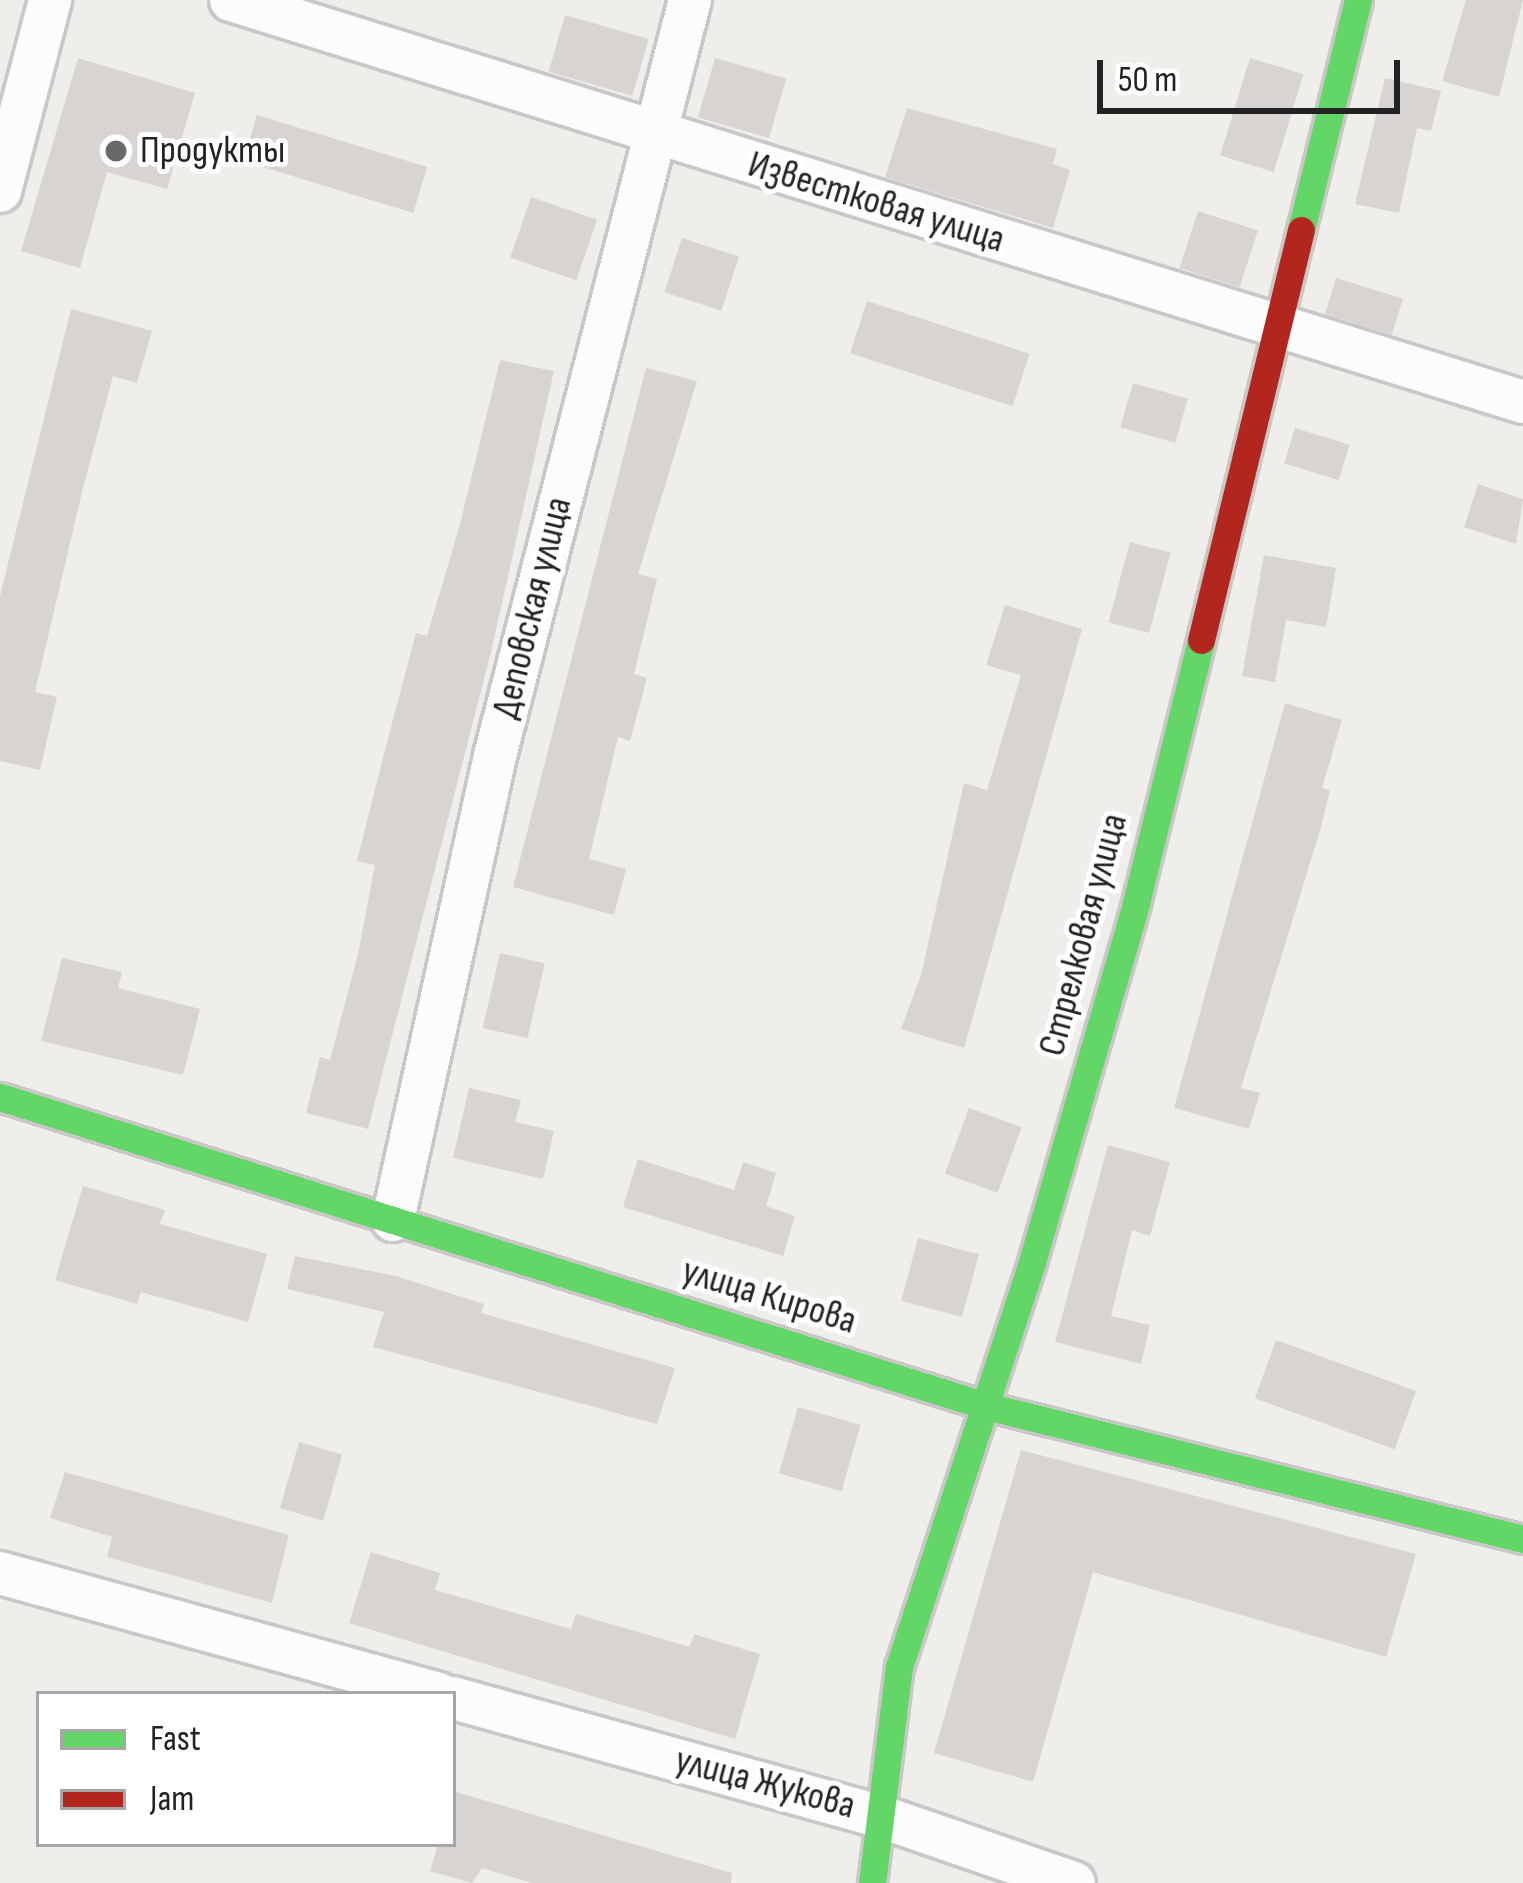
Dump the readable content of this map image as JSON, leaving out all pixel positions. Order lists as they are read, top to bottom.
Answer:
{
  "streets": {
    "street": [
      "Известковая улица",
      "Деповская улица",
      "Стрелковая улица",
      "улица Кирова",
      "улица Жукова"
    ]
  },
  "crossings": [
    ["Известковая улица", "Деповская улица"],
    ["Известковая улица", "Стрелковая улица"],
    ["Деповская улица", "улица Кирова"],
    ["Стрелковая улица", "улица Кирова"],
    ["Стрелковая улица", "улица Жукова"]
  ],
  "places": ["Продукты"],
  "legend": ["Fast", "Jam"],
  "scale_bar": "50 m"
}
